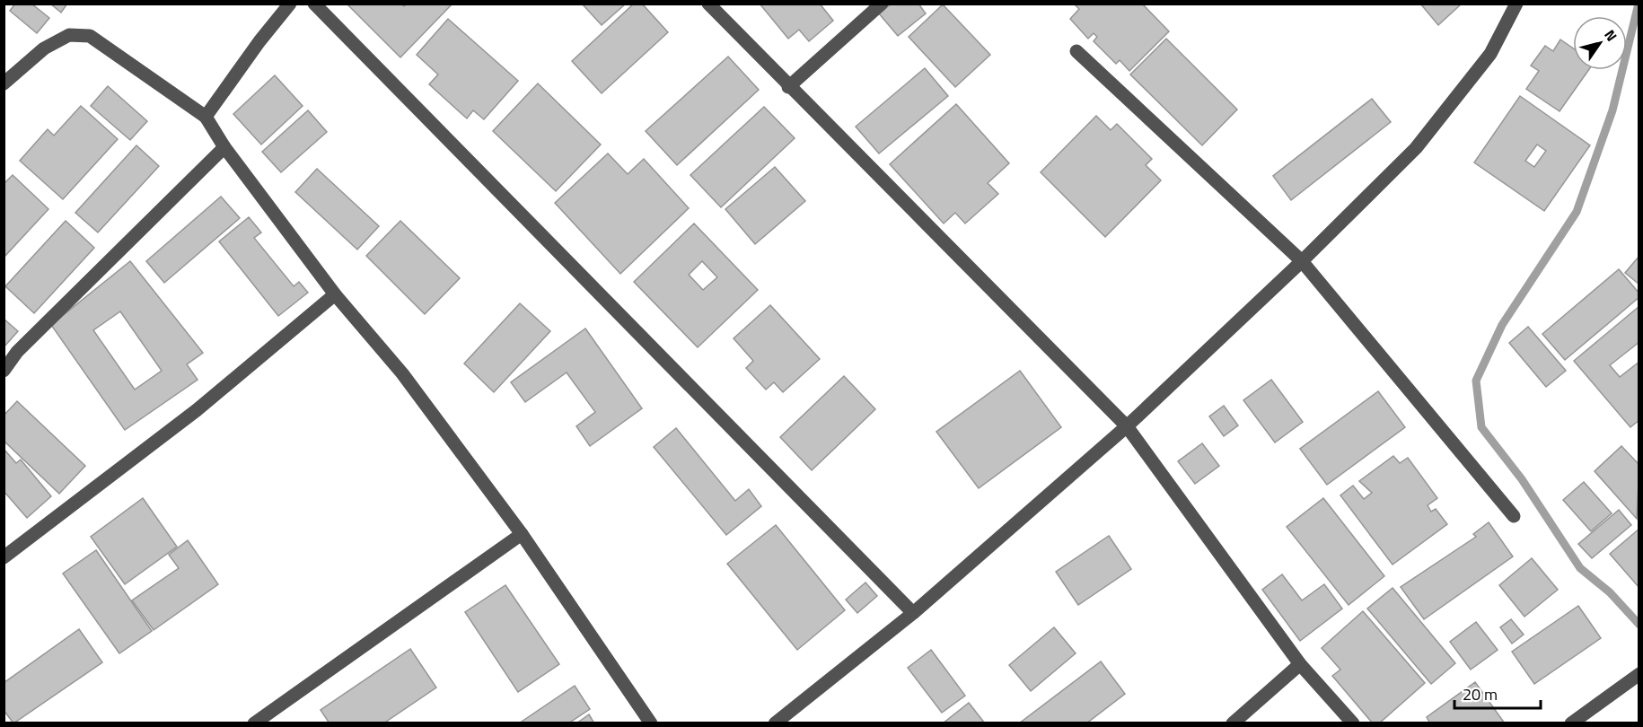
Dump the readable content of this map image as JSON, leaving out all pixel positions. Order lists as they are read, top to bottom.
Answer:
{
  "scale_bar": "20 m",
  "north": "top right"
}
